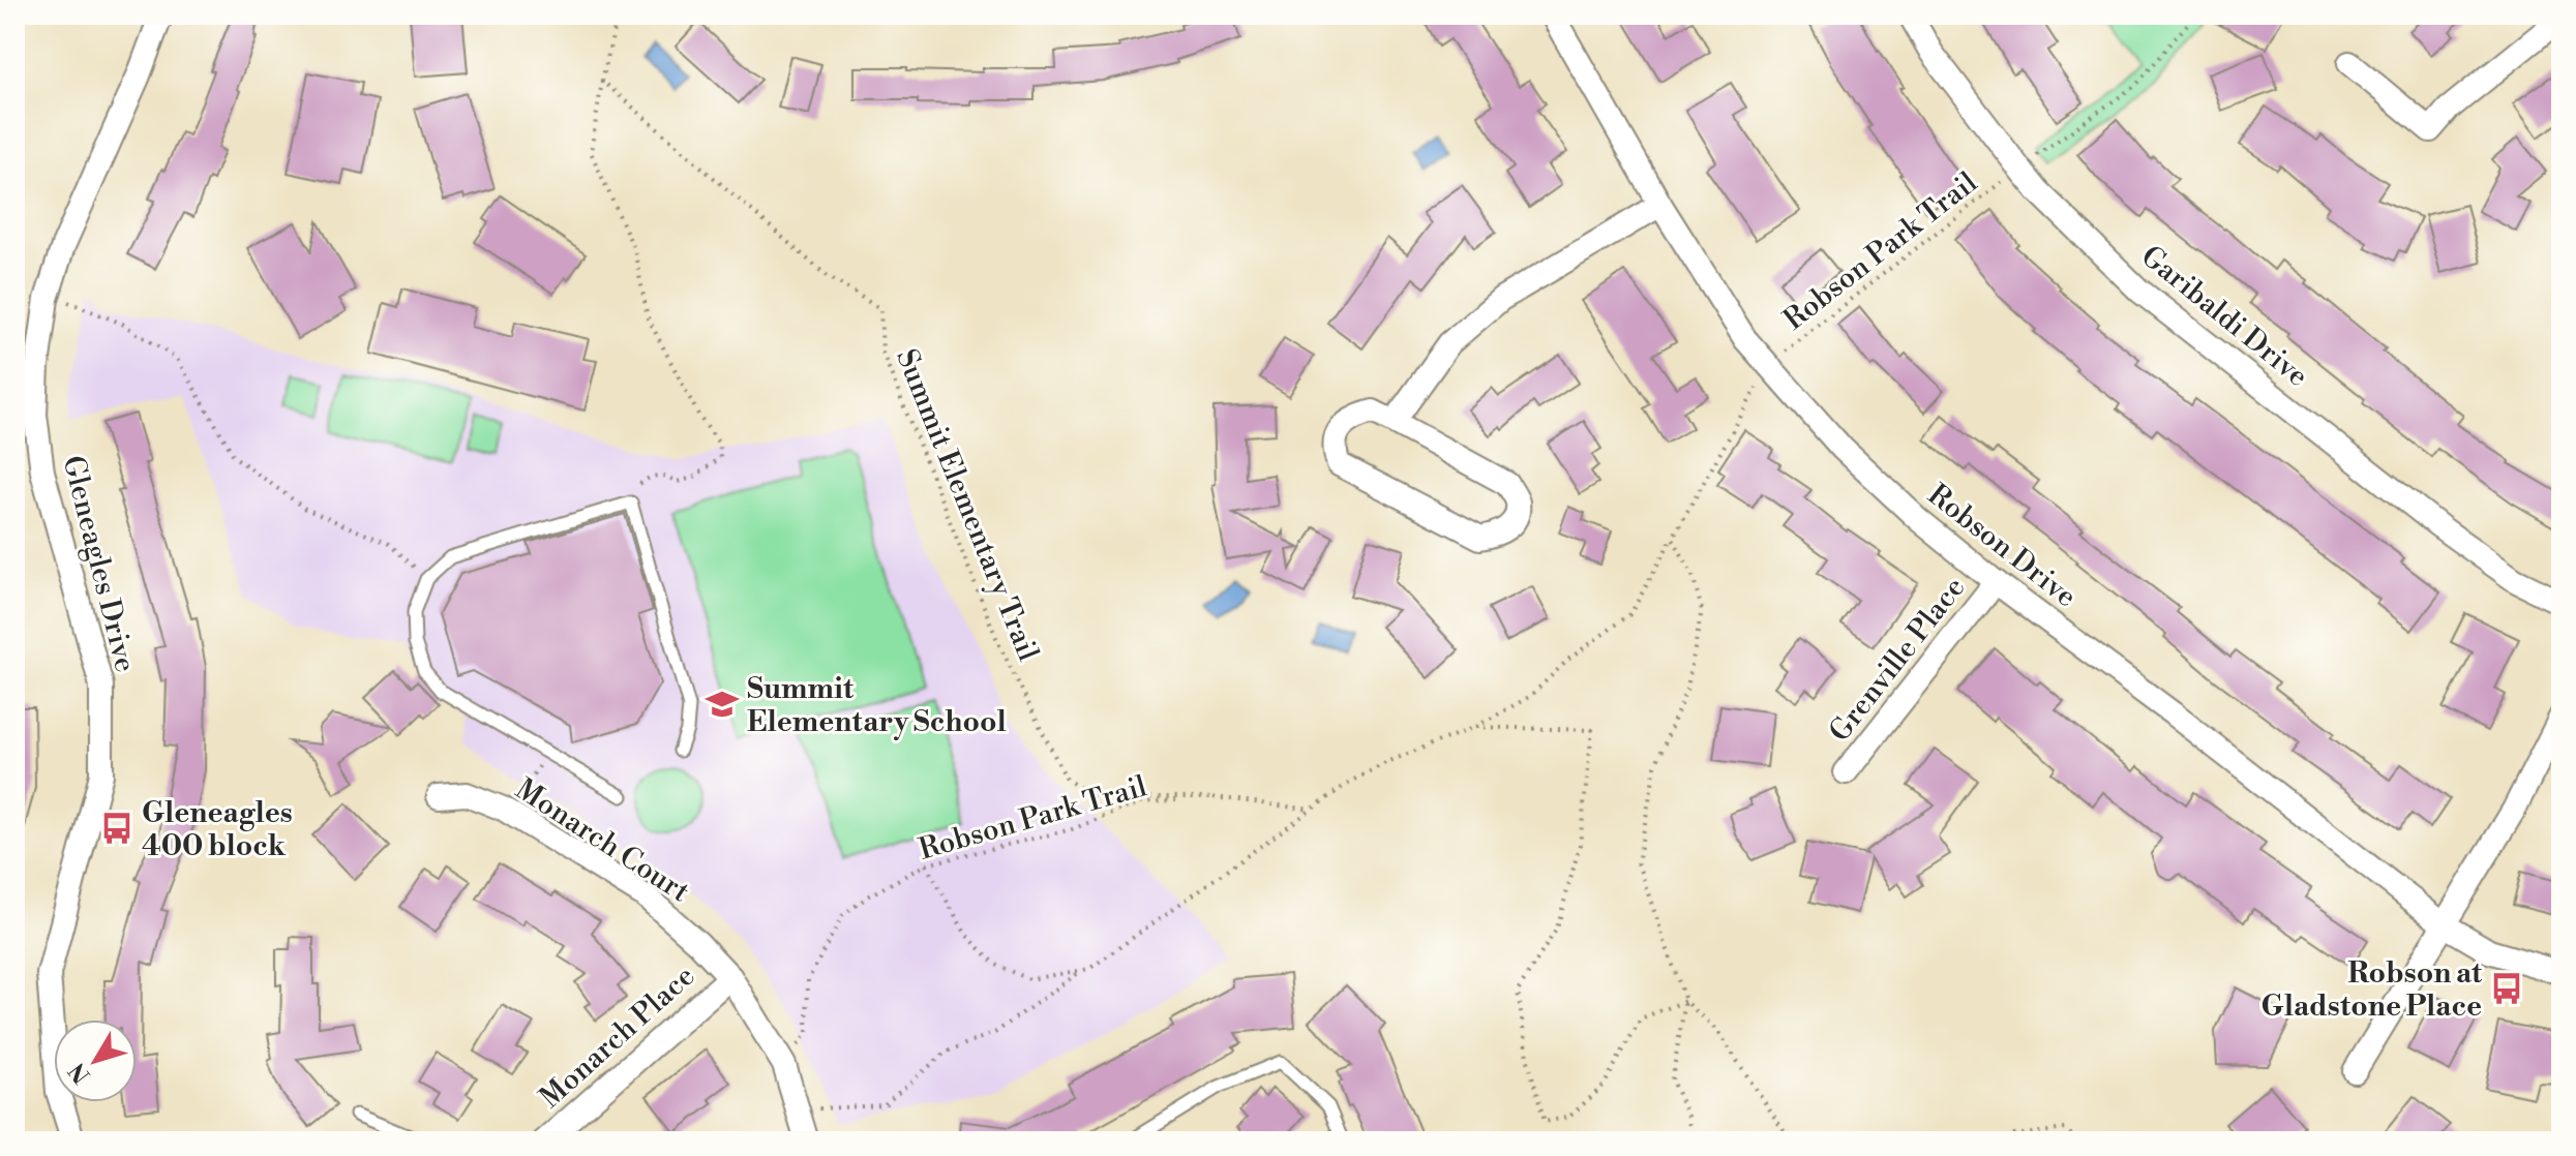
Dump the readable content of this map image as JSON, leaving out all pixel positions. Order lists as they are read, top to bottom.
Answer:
{
  "streets": {
    "street": [
      "Garibaldi Drive",
      "Robson Drive",
      "Gleneagles Drive",
      "Grenville Place",
      "Monarch Court",
      "Monarch Place"
    ],
    "path": ["Robson Park Trail", "Summit Elementary Trail"]
  },
  "crossings": [
    ["Robson Park Trail", "Summit Elementary Trail"],
    ["Robson Park Trail", "Monarch Court"],
    ["Robson Drive", "Grenville Place"],
    ["Monarch Court", "Monarch Place"]
  ],
  "places": {
    "school or university": ["Summit Elementary School"],
    "bus stop": ["Gleneagles 400 block", "Robson at Gladstone Place"]
  },
  "north": "bottom left"
}
